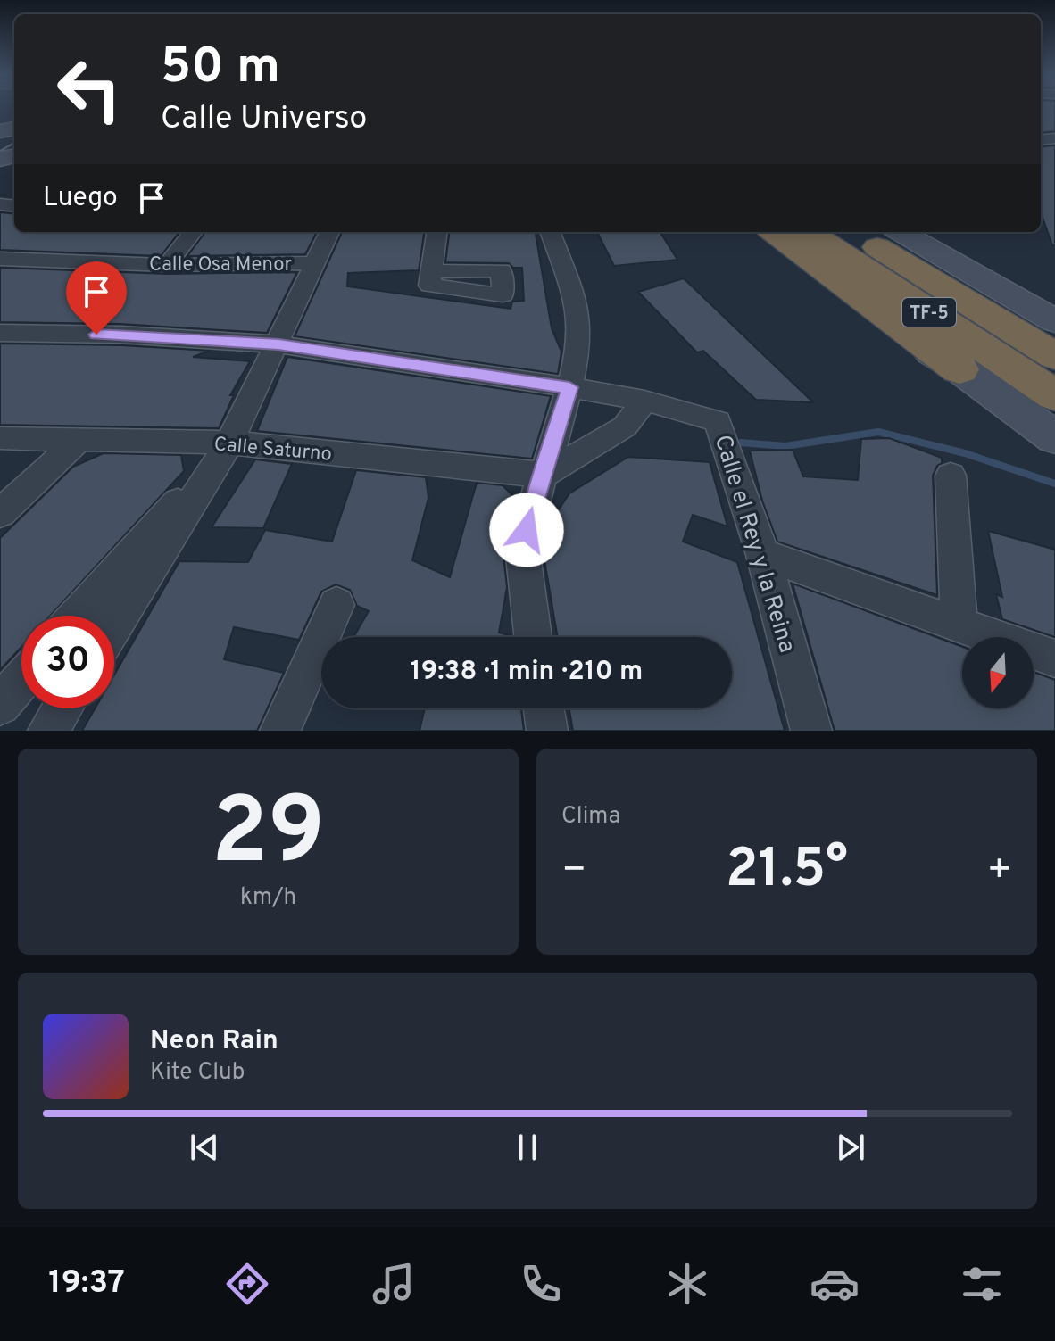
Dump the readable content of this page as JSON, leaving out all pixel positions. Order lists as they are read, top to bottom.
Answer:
{
  "streets": {
    "highway": ["TF-5"],
    "street": ["Calle Osa Menor", "Calle Saturno", "Calle el Rey y la Reina"]
  },
  "north": "bottom",
  "page": {
    "turn": ["50 m", "Calle Universo"],
    "then": "Luego",
    "limit": "30",
    "trip": "19:38 · 1 min · 210 m",
    "tile": [
      ["29", "km/h"],
      "Clima"
    ],
    "heat": ["−", "21.5°", "+"],
    "song": ["Neon Rain", "Kite Club"],
    "tabs": "19:37"
  }
}
